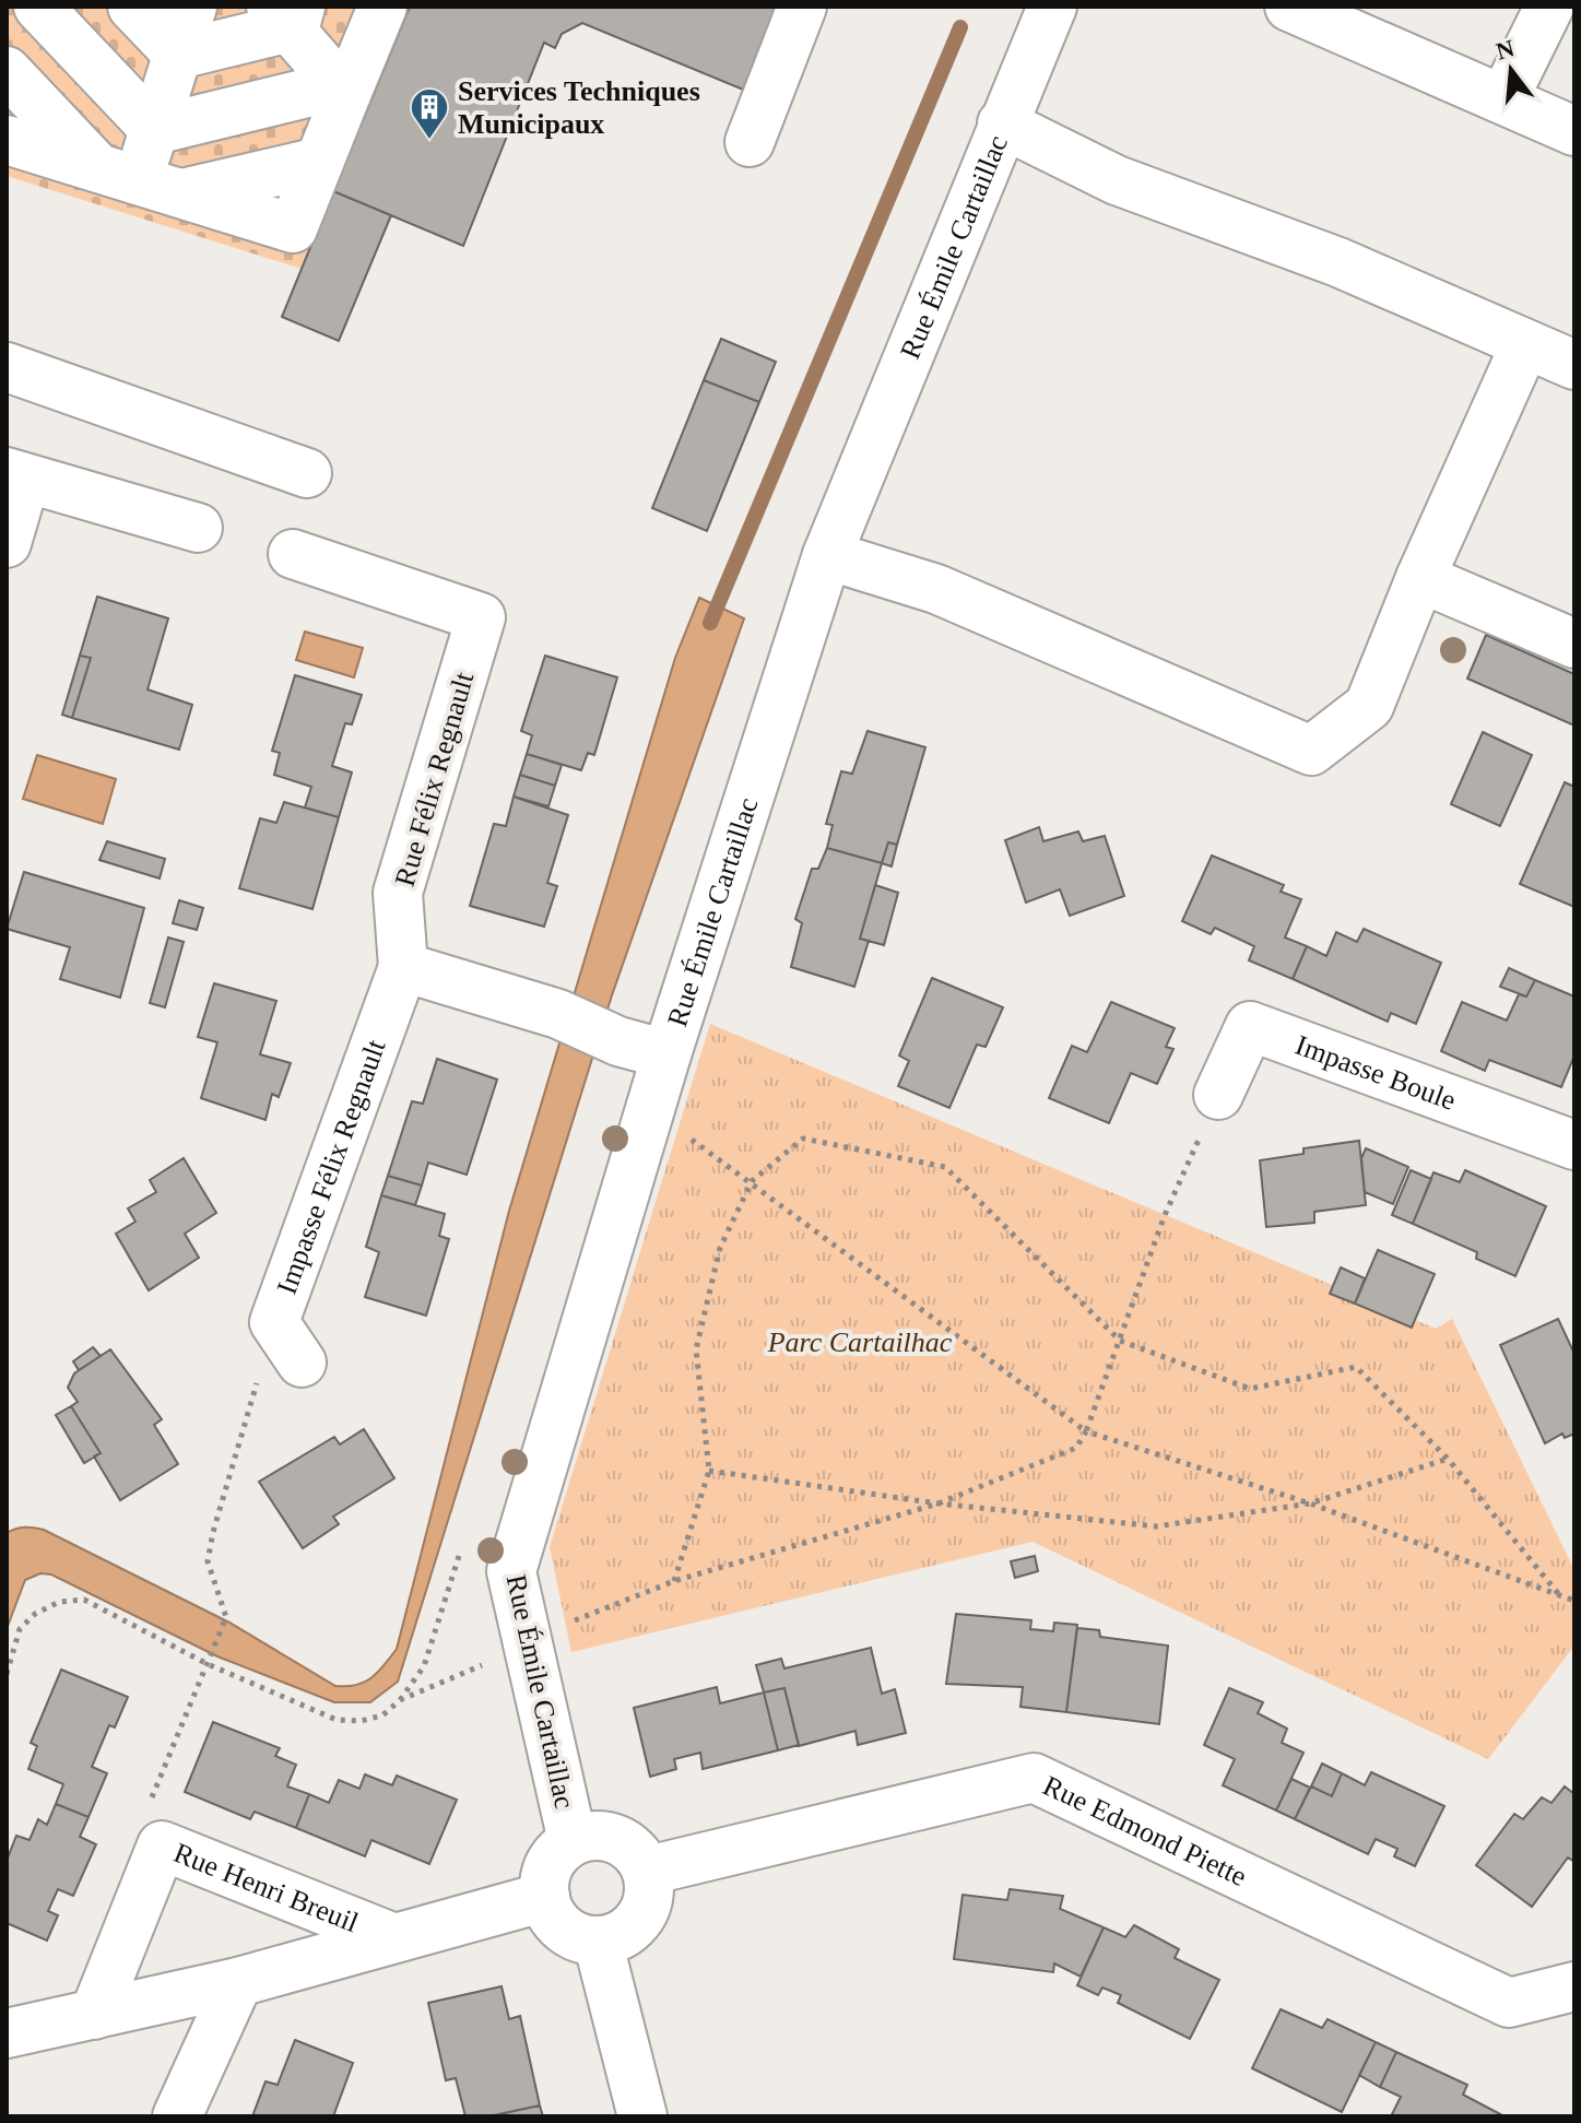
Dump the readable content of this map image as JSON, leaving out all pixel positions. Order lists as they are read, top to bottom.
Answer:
{
  "streets": {
    "street": [
      "Rue Émile Cartaillac",
      "Rue Félix Regnault",
      "Impasse Boule",
      "Impasse Félix Regnault",
      "Rue Edmond Piette",
      "Rue Henri Breuil"
    ]
  },
  "crossings": [
    ["Rue Émile Cartaillac", "Rue Edmond Piette"],
    ["Rue Émile Cartaillac", "Rue Henri Breuil"],
    ["Rue Félix Regnault", "Impasse Félix Regnault"],
    ["Rue Edmond Piette", "Rue Henri Breuil"]
  ],
  "parks": ["Parc Cartailhac"],
  "places": {
    "building": ["Services Techniques Municipaux"]
  },
  "north": "top"
}
